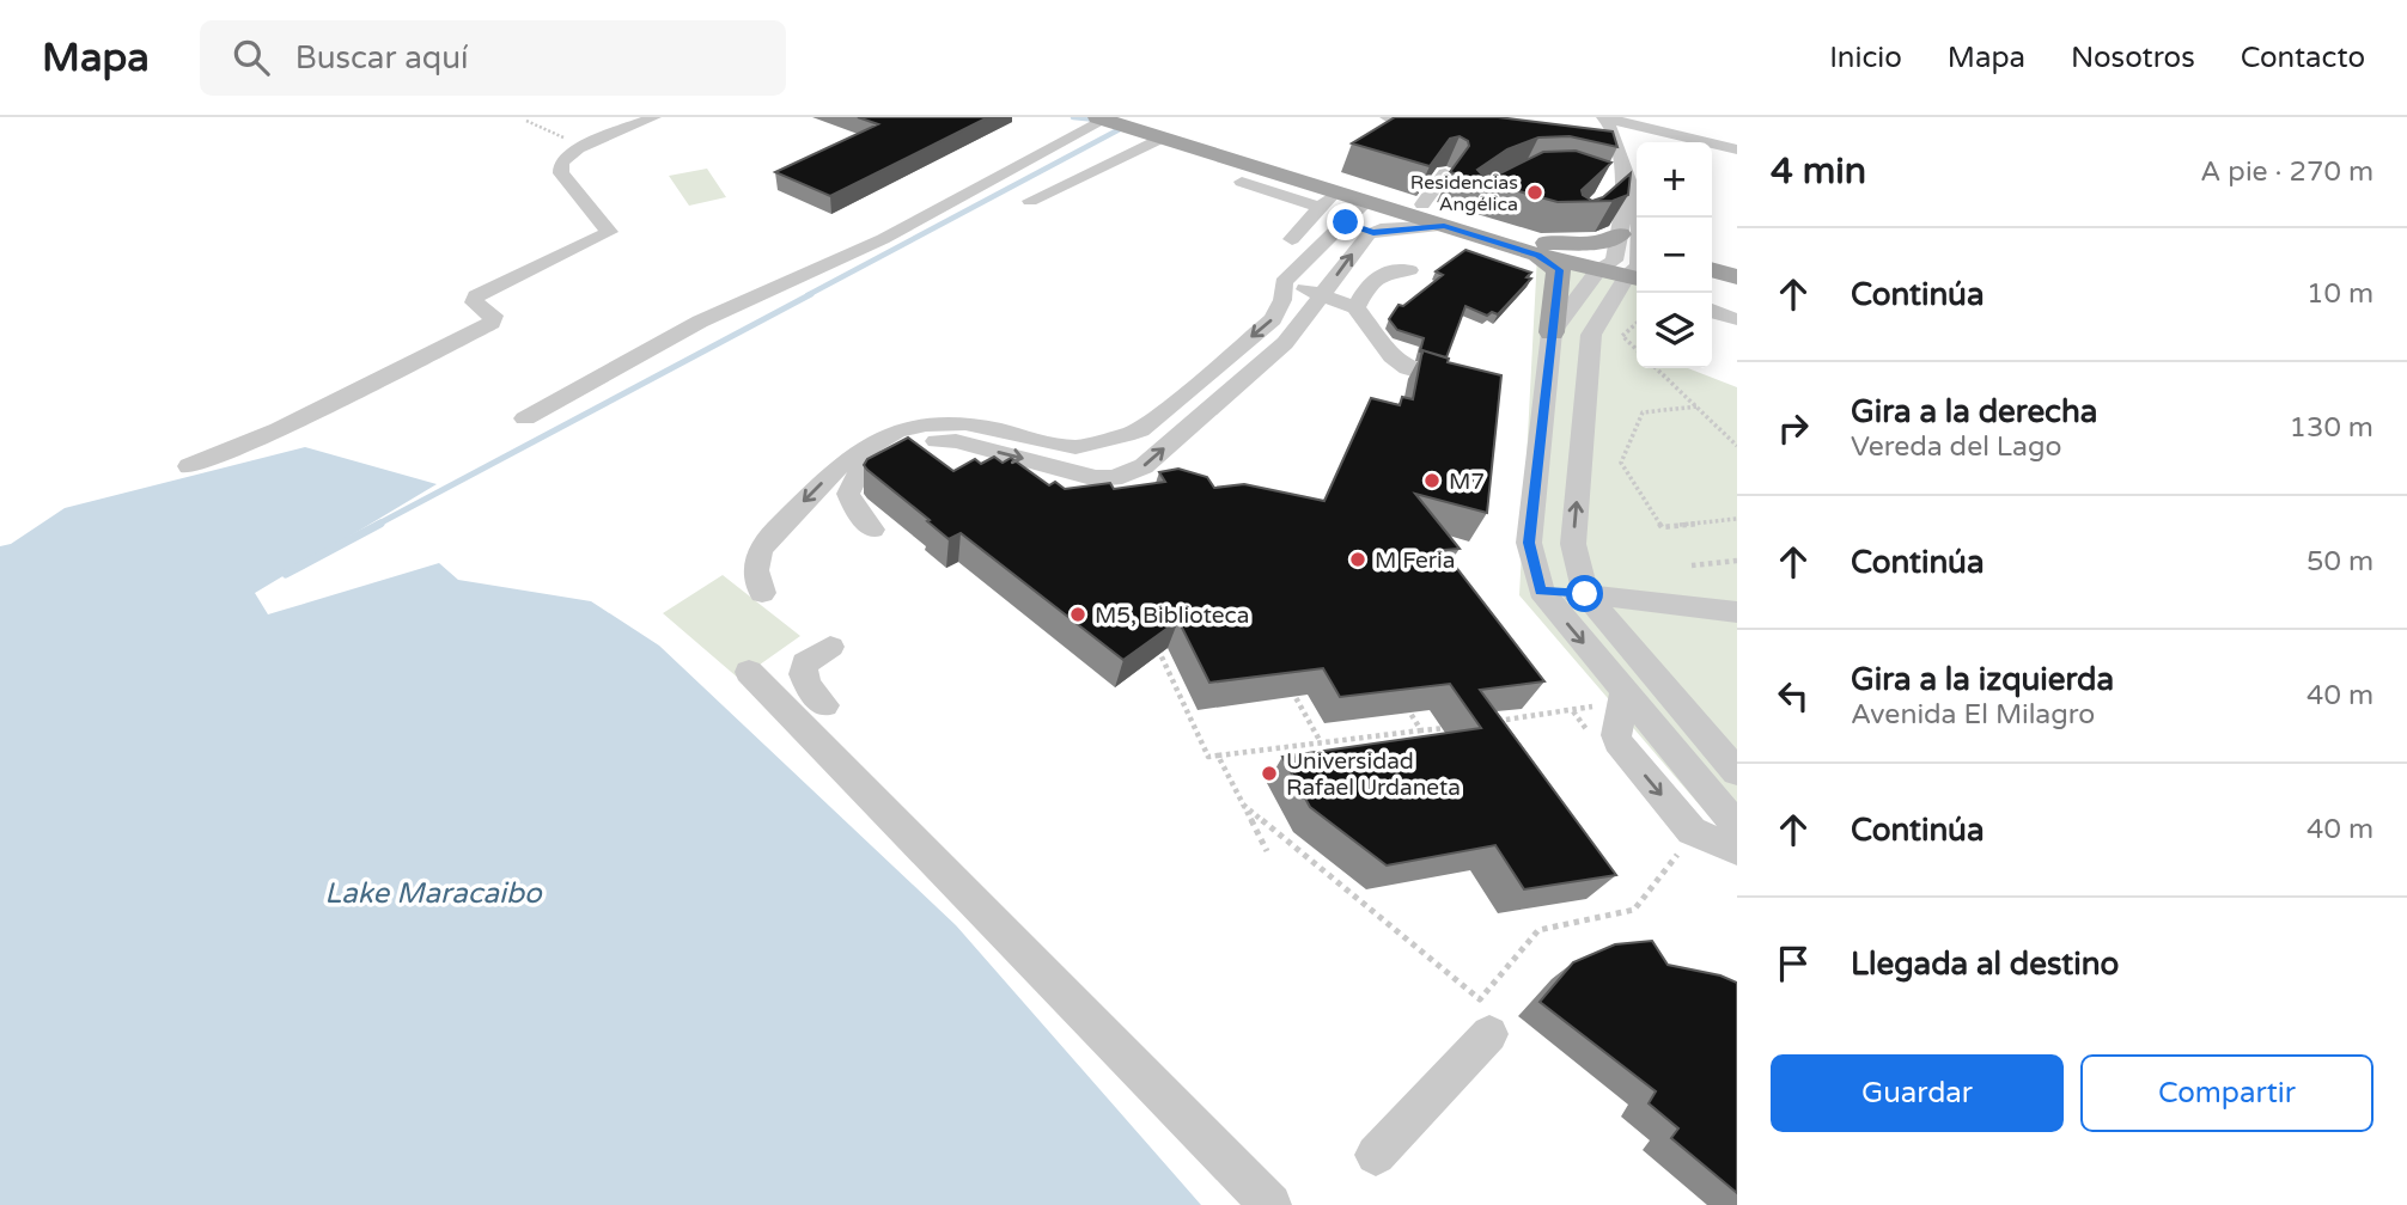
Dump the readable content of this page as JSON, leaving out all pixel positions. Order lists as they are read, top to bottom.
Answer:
{
  "water": ["Lake Maracaibo"],
  "places": [
    "Residencias Angélica",
    "M7",
    "M Feria",
    "M5, Biblioteca",
    "Universidad Rafael Urdaneta"
  ],
  "page": {
    "header": "Mapa",
    "search": "Buscar aquí",
    "nav": [
      "Inicio",
      "Mapa",
      "Nosotros",
      "Contacto"
    ],
    "heading": ["4 min", "A pie · 270 m"],
    "map_buttons": ["+", "−"],
    "list": [
      ["Continúa", "10 m"],
      ["Gira a la derecha", "Vereda del Lago", "130 m"],
      ["Continúa", "50 m"],
      ["Gira a la izquierda", "Avenida El Milagro", "40 m"],
      ["Continúa", "40 m"],
      "Llegada al destino"
    ],
    "buttons": ["Guardar", "Compartir"]
  }
}
